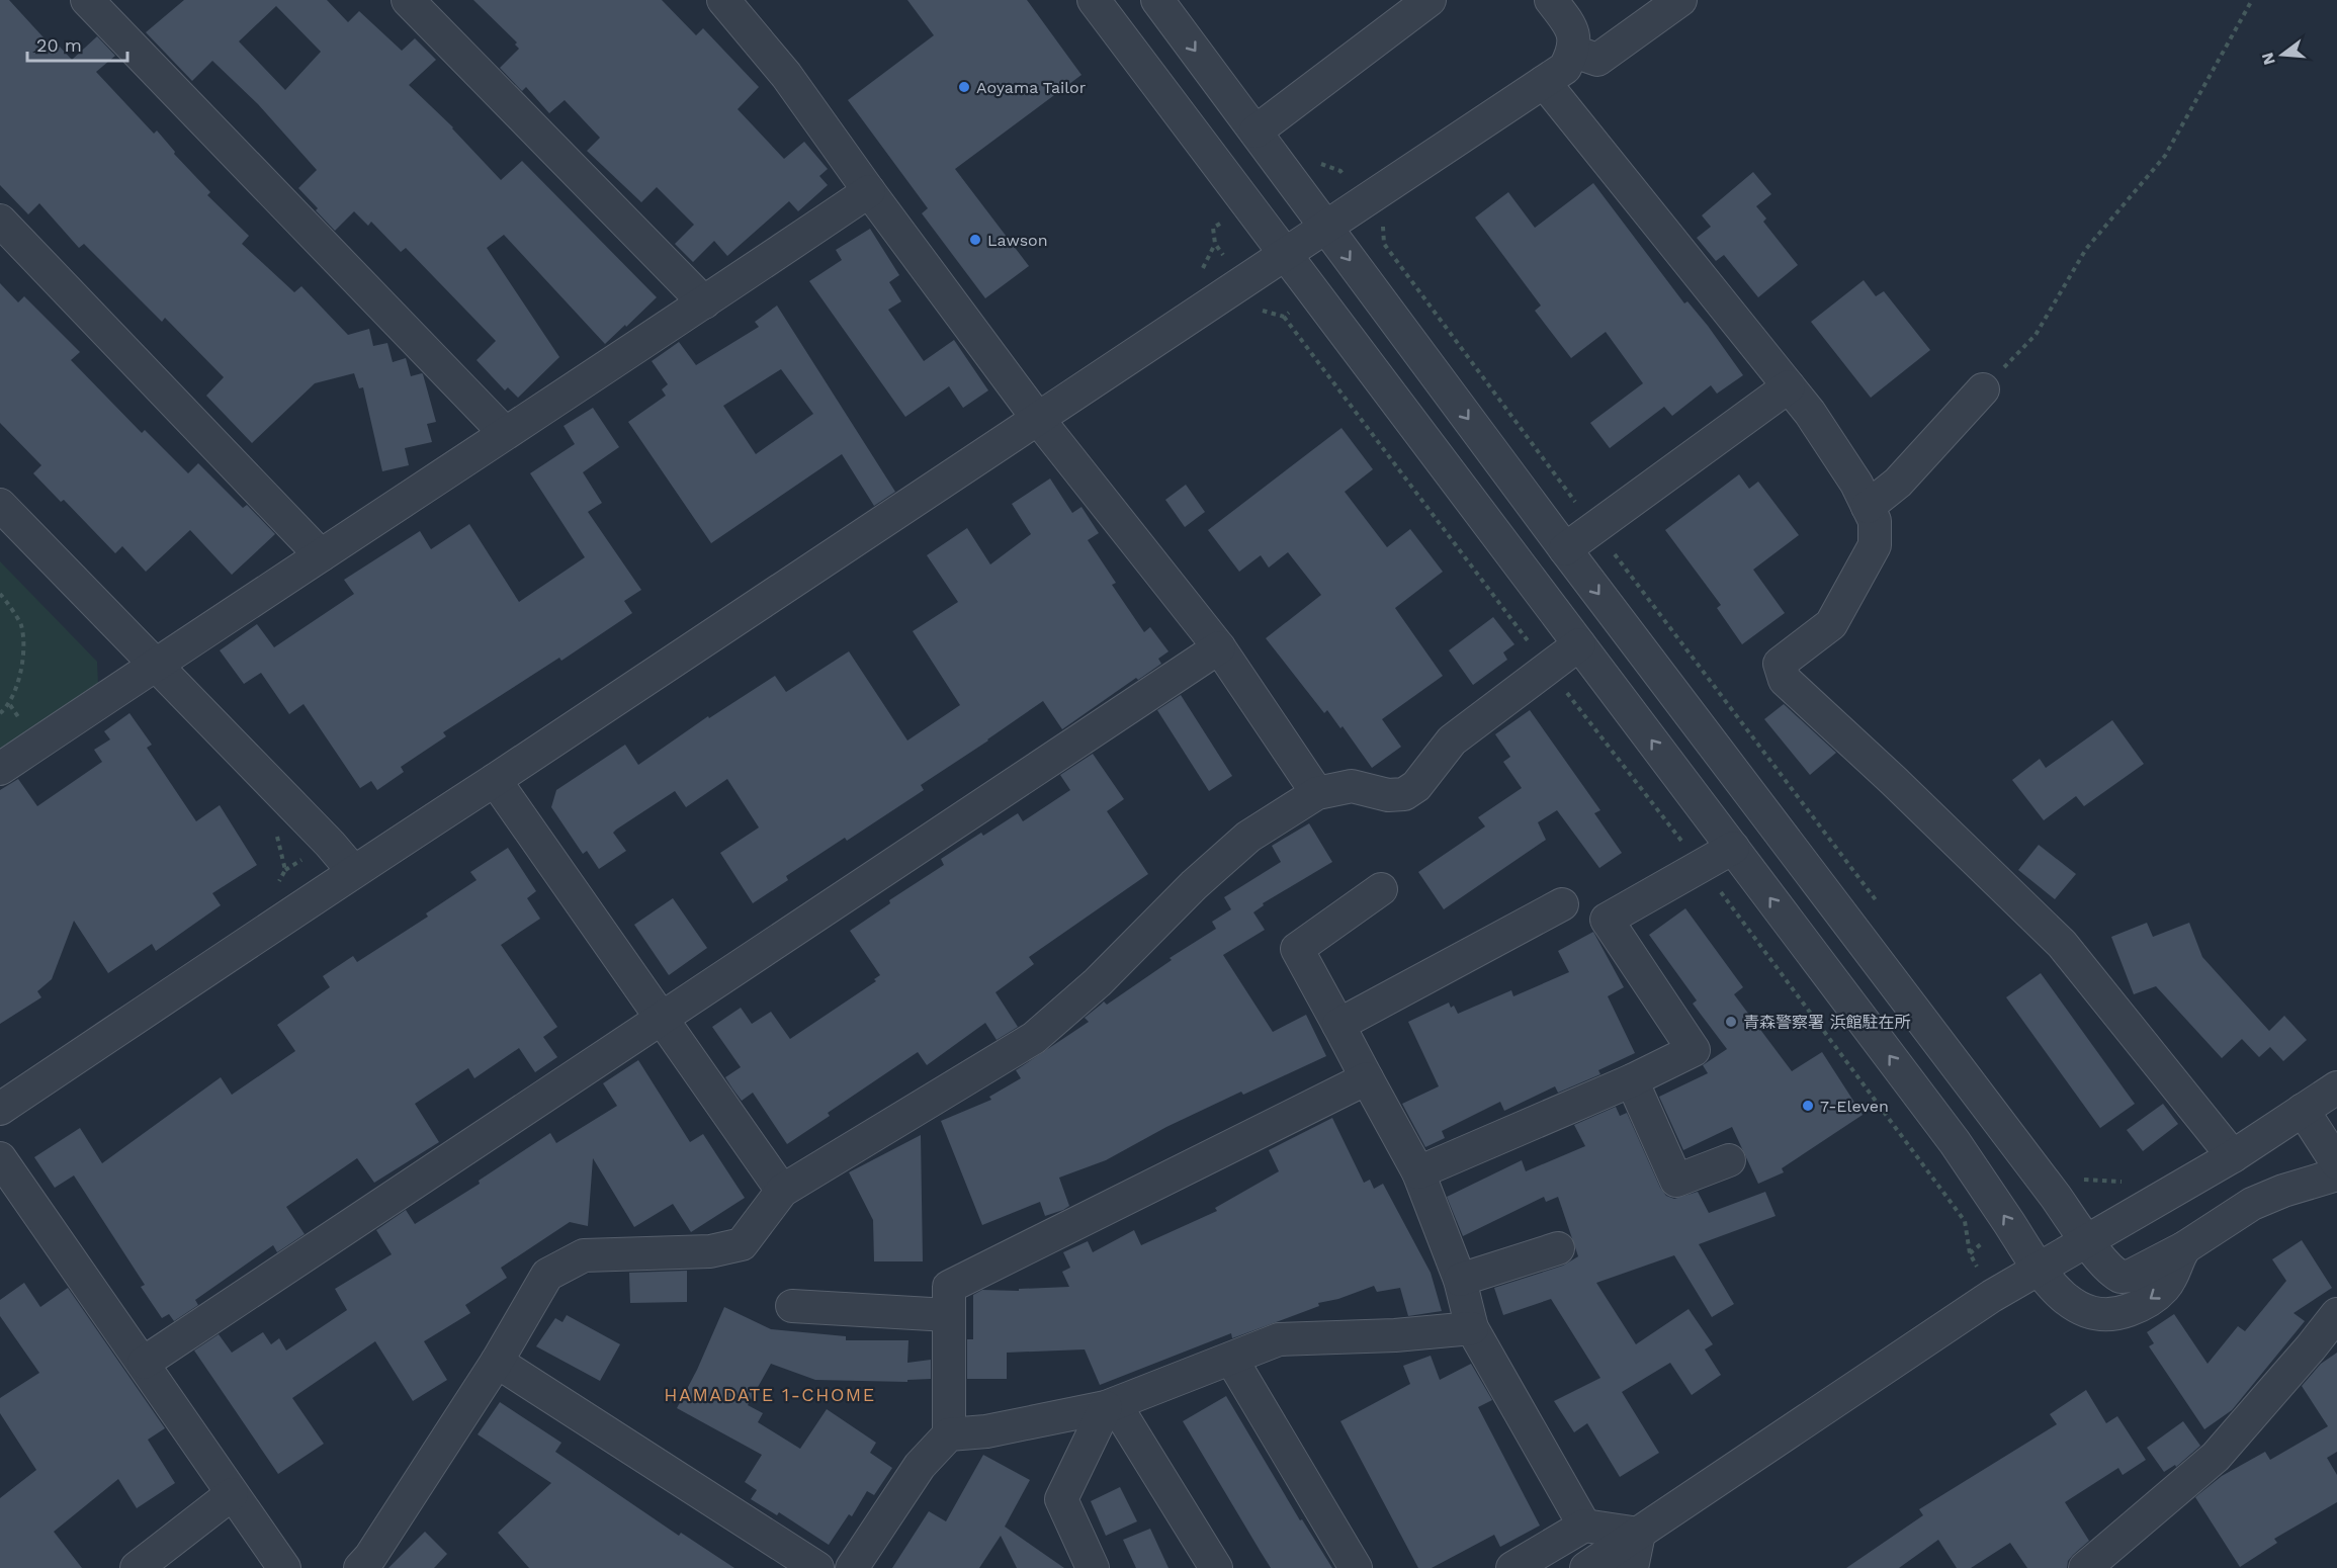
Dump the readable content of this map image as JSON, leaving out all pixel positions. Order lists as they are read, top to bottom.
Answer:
{
  "districts": ["HAMADATE 1-CHOME"],
  "places": [
    "Aoyama Tailor",
    "Lawson",
    "青森警察署 浜館駐在所",
    "7-Eleven"
  ],
  "scale_bar": "20 m",
  "north": "left"
}
